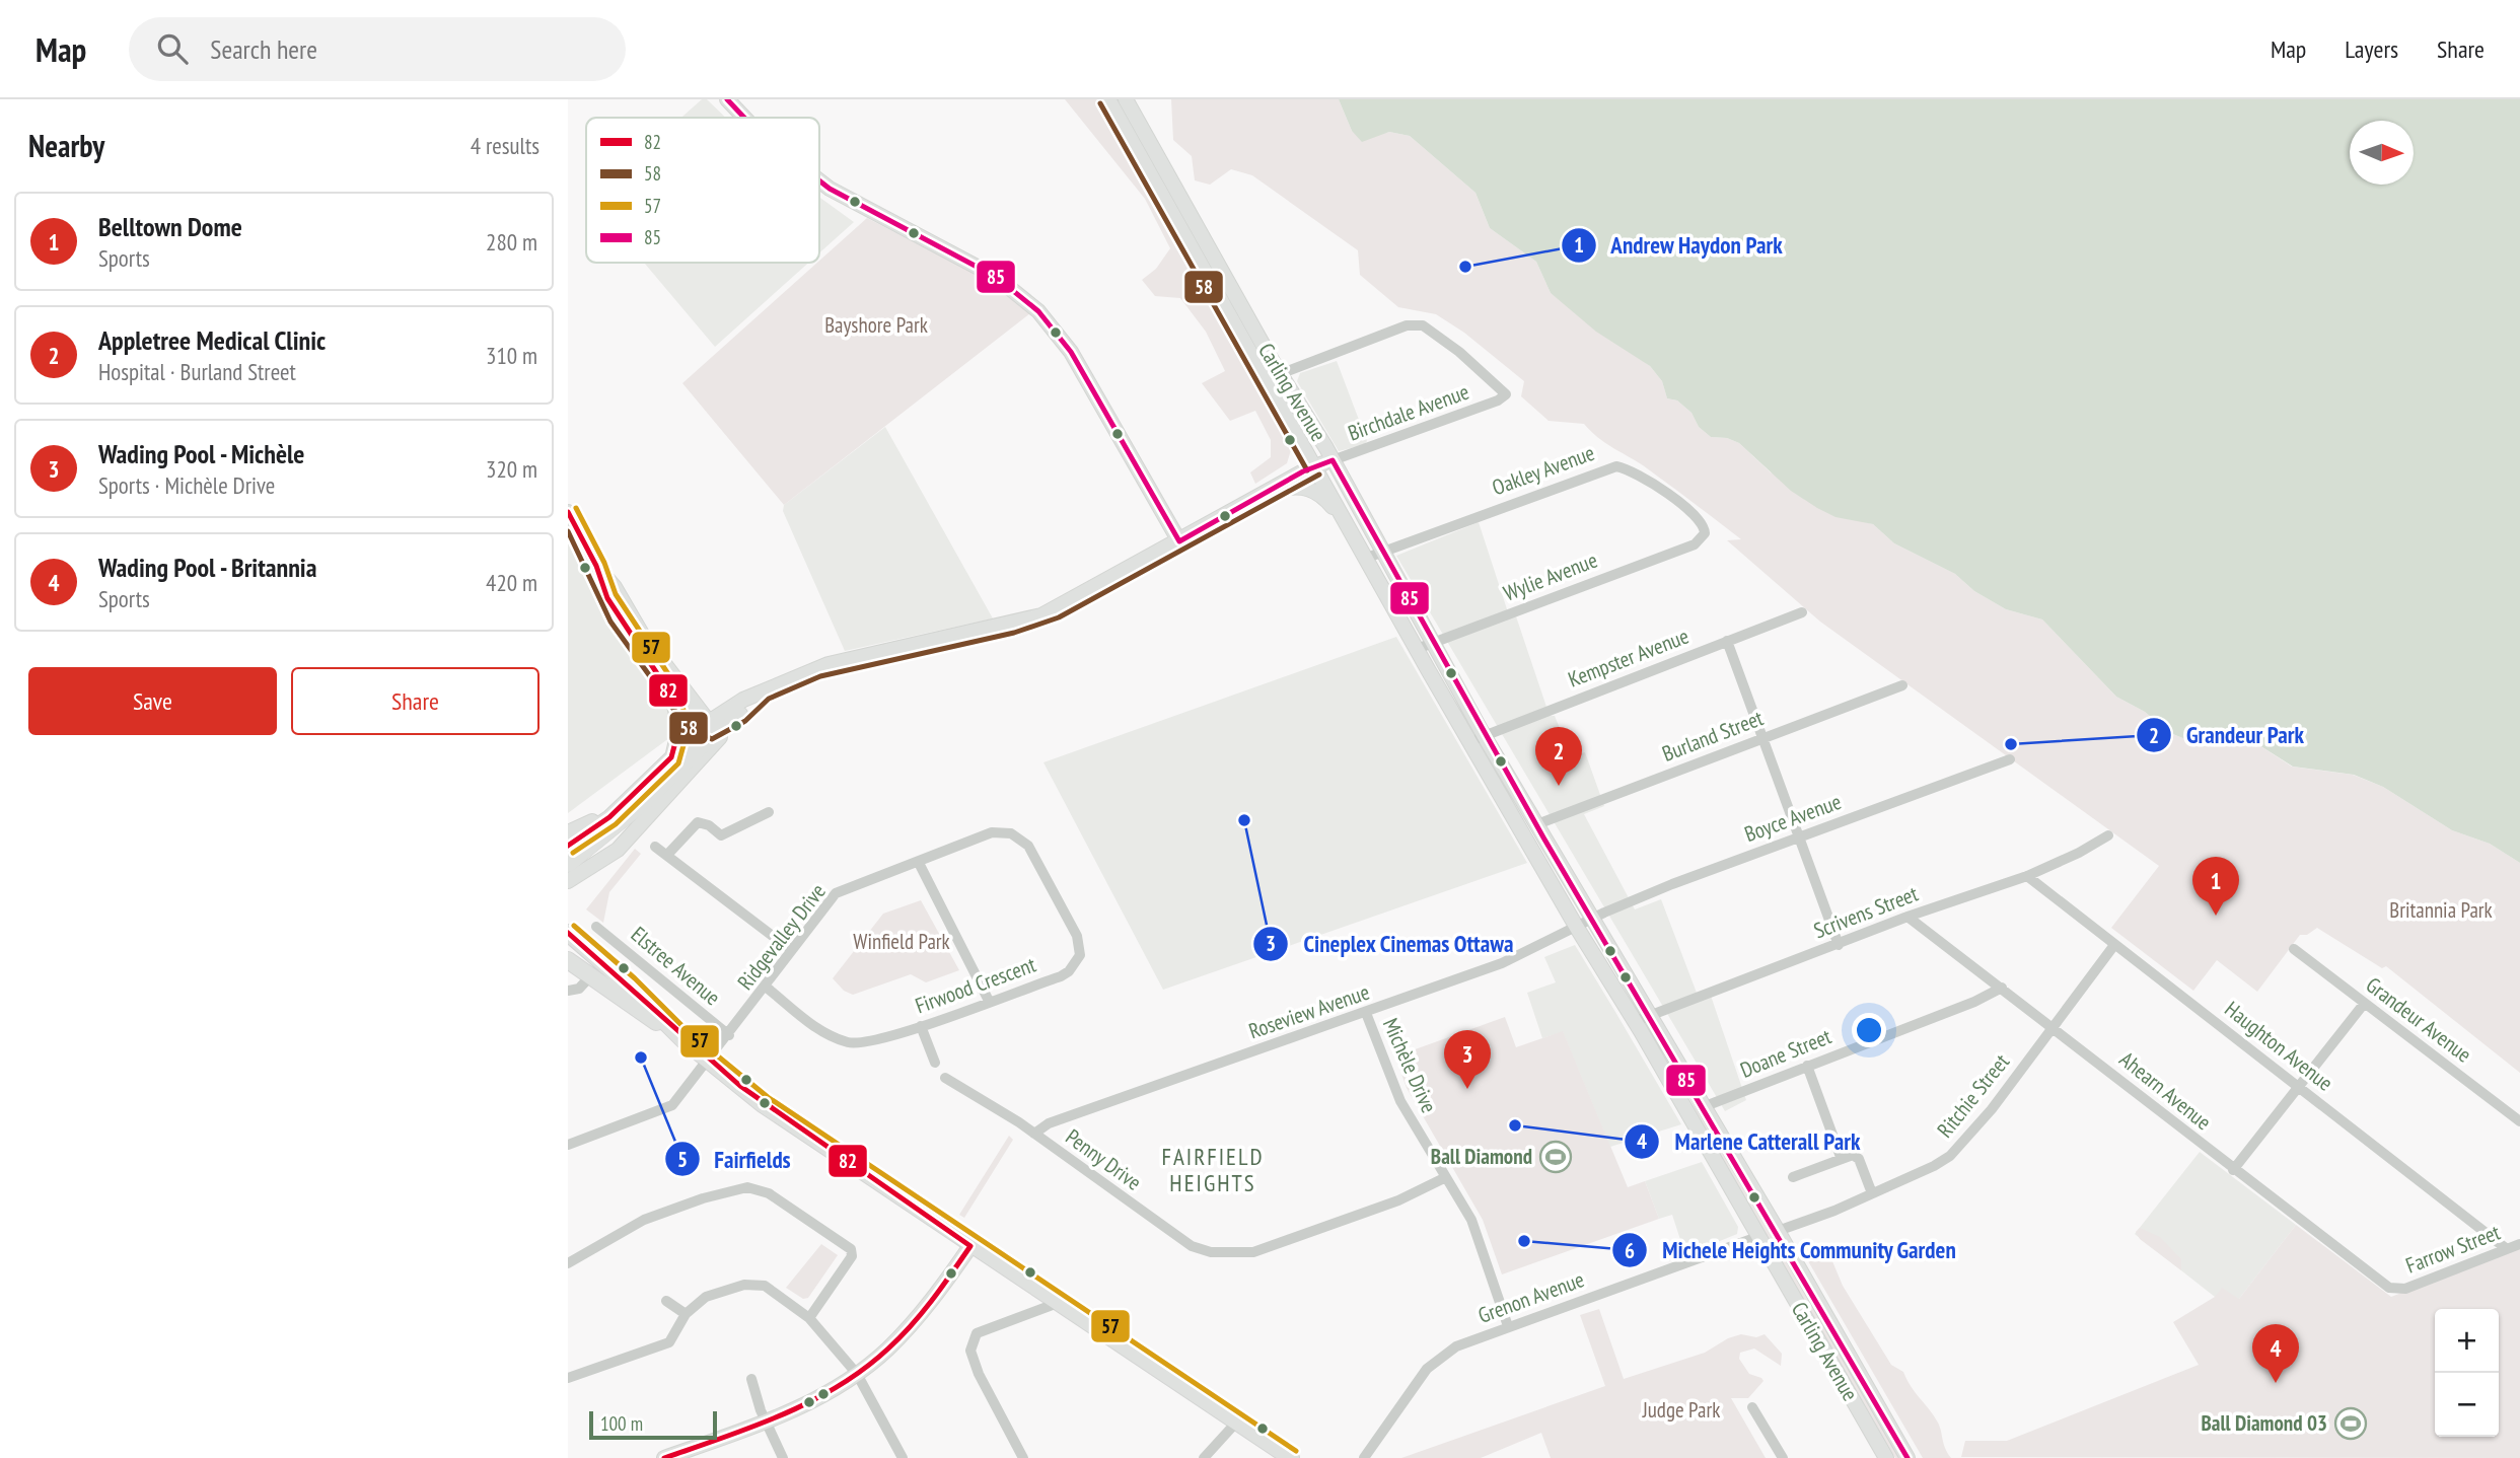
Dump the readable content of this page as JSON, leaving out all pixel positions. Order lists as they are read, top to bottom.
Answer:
{
  "streets": {
    "main road": ["Carling Avenue"],
    "street": [
      "Birchdale Avenue",
      "Oakley Avenue",
      "Wylie Avenue",
      "Kempster Avenue",
      "Burland Street",
      "Boyce Avenue",
      "Scrivens Street",
      "Ridgevalley Drive",
      "Elstree Avenue",
      "Firwood Crescent",
      "Roseview Avenue",
      "Grandeur Avenue",
      "Haughton Avenue",
      "Doane Street",
      "Michèle Drive",
      "Ahearn Avenue",
      "Ritchie Street",
      "Penny Drive",
      "Farrow Street",
      "Grenon Avenue"
    ]
  },
  "crossings": [
    ["Carling Avenue", "Birchdale Avenue"],
    ["Carling Avenue", "Oakley Avenue"],
    ["Carling Avenue", "Wylie Avenue"],
    ["Carling Avenue", "Kempster Avenue"],
    ["Carling Avenue", "Burland Street"],
    ["Carling Avenue", "Boyce Avenue"],
    ["Carling Avenue", "Scrivens Street"],
    ["Carling Avenue", "Roseview Avenue"],
    ["Carling Avenue", "Doane Street"],
    ["Carling Avenue", "Ritchie Street"],
    ["Carling Avenue", "Grenon Avenue"],
    ["Oakley Avenue", "Wylie Avenue"],
    ["Boyce Avenue", "Roseview Avenue"],
    ["Scrivens Street", "Haughton Avenue"],
    ["Scrivens Street", "Ahearn Avenue"],
    ["Ridgevalley Drive", "Elstree Avenue"],
    ["Ridgevalley Drive", "Firwood Crescent"],
    ["Roseview Avenue", "Michèle Drive"],
    ["Roseview Avenue", "Penny Drive"],
    ["Haughton Avenue", "Ritchie Street"],
    ["Haughton Avenue", "Farrow Street"],
    ["Doane Street", "Ahearn Avenue"],
    ["Michèle Drive", "Penny Drive"],
    ["Michèle Drive", "Grenon Avenue"],
    ["Ahearn Avenue", "Ritchie Street"],
    ["Ahearn Avenue", "Farrow Street"]
  ],
  "districts": ["FAIRFIELD HEIGHTS"],
  "parks": [
    "Bayshore Park",
    "Britannia Park",
    "Winfield Park",
    "Judge Park"
  ],
  "places": {
    "other": [
      "Andrew Haydon Park",
      "Grandeur Park",
      "Cineplex Cinemas Ottawa",
      "Fairfields",
      "Marlene Catterall Park",
      "Michele Heights Community Garden"
    ],
    "sports": ["Ball Diamond", "Ball Diamond 03"]
  },
  "lines": [
    "transit line 85",
    "transit line 58",
    "transit line 57",
    "transit line 82"
  ],
  "legend": [
    "82",
    "58",
    "57",
    "85"
  ],
  "scale_bar": "100 m",
  "north": "right",
  "page": {
    "header": "Map",
    "search": "Search here",
    "nav": ["Map", "Layers", "Share"],
    "heading": ["Nearby", "4 results"],
    "list": [
      {
        "mark": "1",
        "name": "Belltown Dome",
        "note": "Sports",
        "value": "280 m"
      },
      {
        "mark": "2",
        "name": "Appletree Medical Clinic",
        "note": "Hospital · Burland Street",
        "value": "310 m"
      },
      {
        "mark": "3",
        "name": "Wading Pool - Michèle",
        "note": "Sports · Michèle Drive",
        "value": "320 m"
      },
      {
        "mark": "4",
        "name": "Wading Pool - Britannia",
        "note": "Sports",
        "value": "420 m"
      }
    ],
    "buttons": ["Save", "Share"],
    "pins": [
      "2",
      "1",
      "3",
      "4"
    ],
    "map_buttons": ["+", "−"],
    "scale": "100 m"
  }
}
